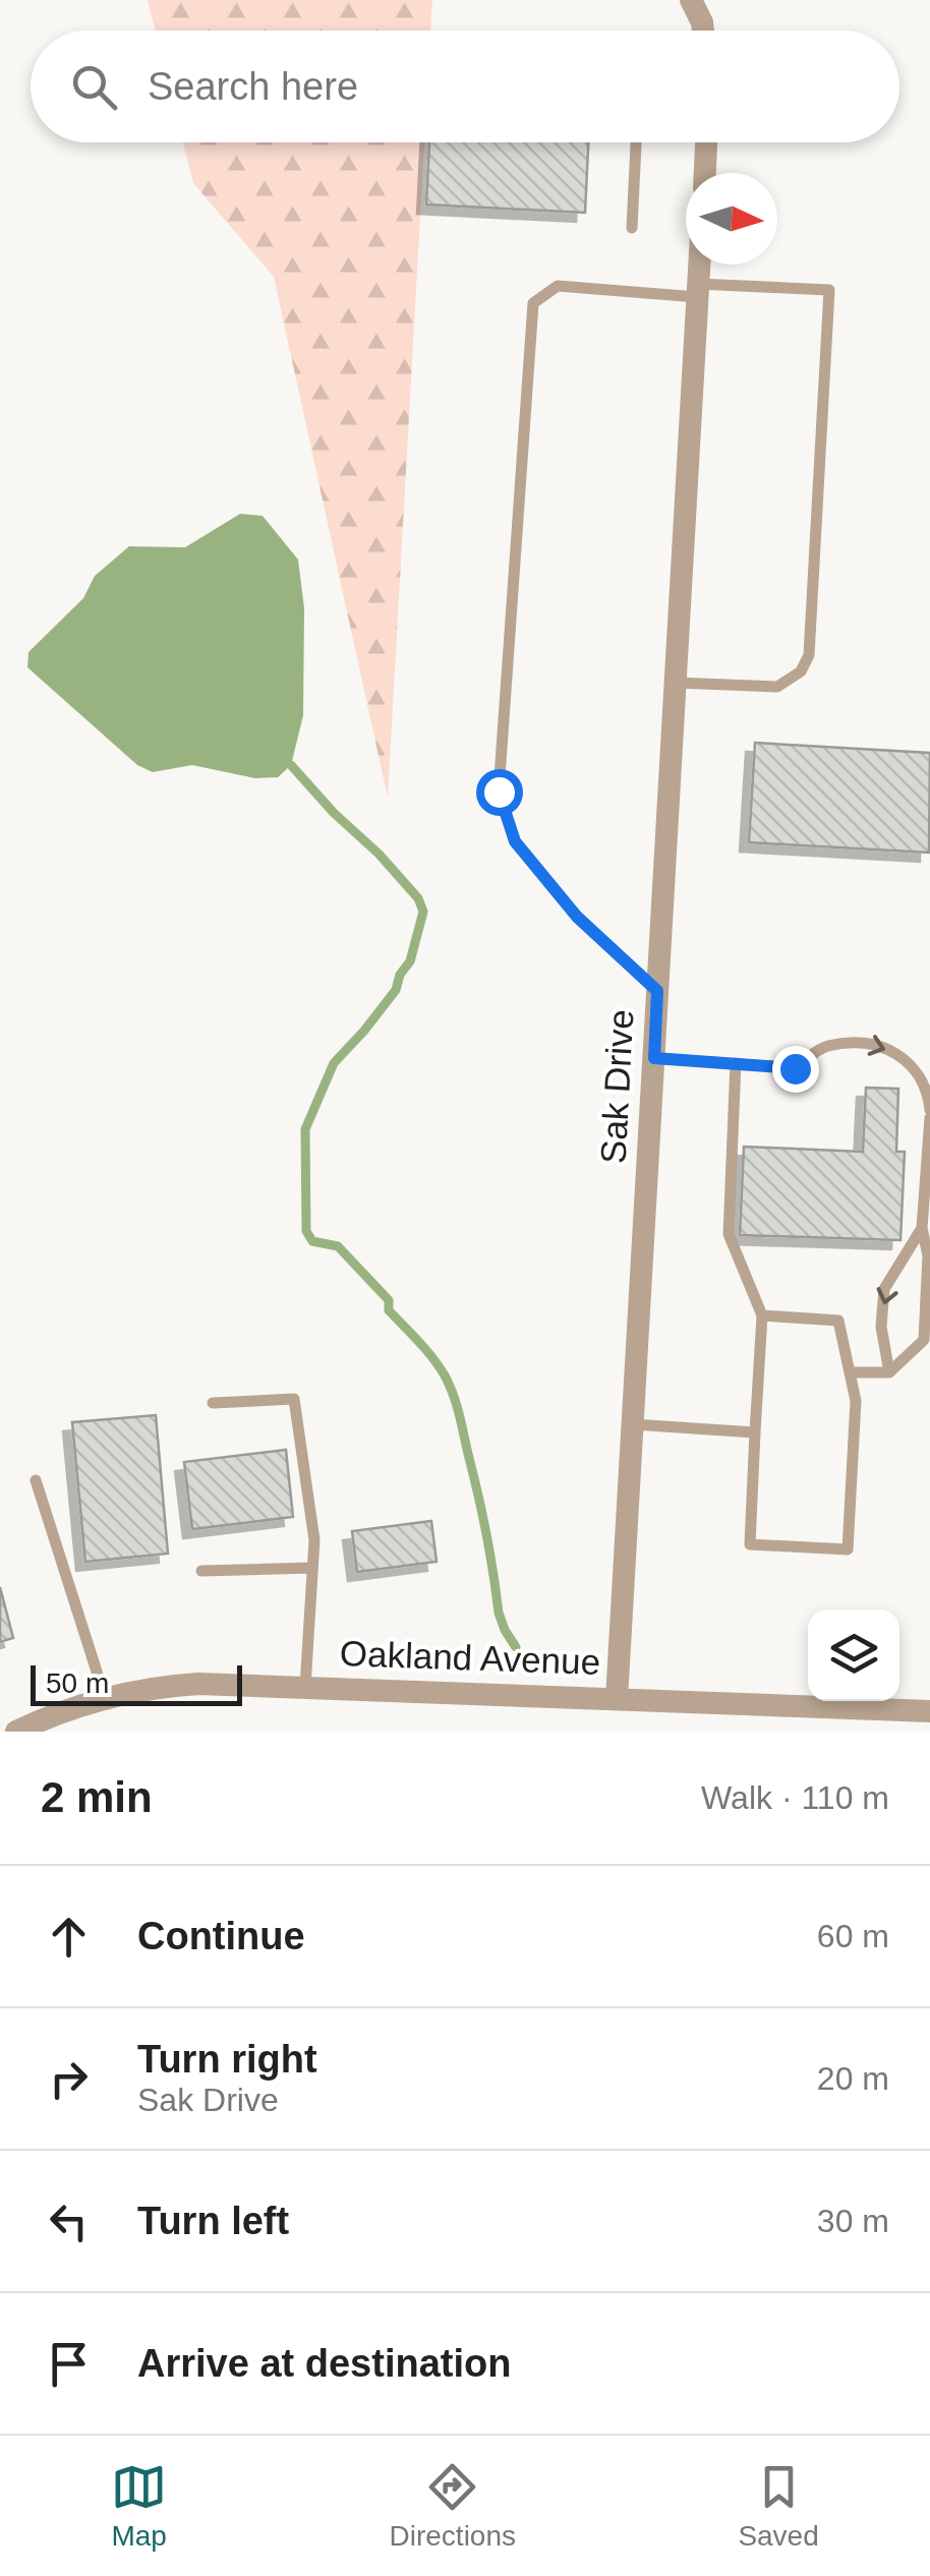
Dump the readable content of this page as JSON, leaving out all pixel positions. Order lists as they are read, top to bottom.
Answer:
{
  "streets": {
    "street": ["Sak Drive", "Oakland Avenue"]
  },
  "crossings": [
    ["Sak Drive", "Oakland Avenue"]
  ],
  "scale_bar": "50 m",
  "north": "right",
  "page": {
    "search": "Search here",
    "scale": "50 m",
    "heading": ["2 min", "Walk · 110 m"],
    "list": [
      ["Continue", "60 m"],
      ["Turn right", "Sak Drive", "20 m"],
      ["Turn left", "30 m"],
      "Arrive at destination"
    ],
    "nav": ["Map", "Directions", "Saved"]
  }
}
